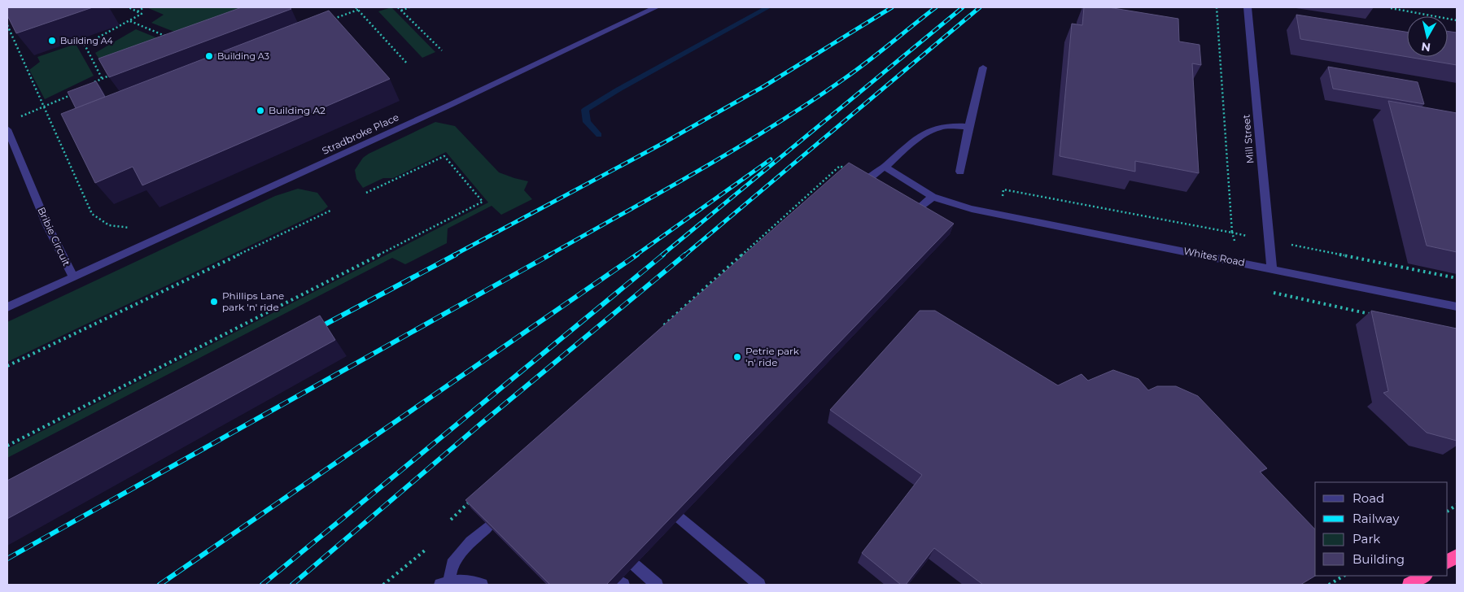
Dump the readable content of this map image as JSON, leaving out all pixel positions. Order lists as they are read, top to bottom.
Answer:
{
  "streets": {
    "street": [
      "Stradbroke Place",
      "Mill Street",
      "Bribie Circuit",
      "Whites Road"
    ]
  },
  "crossings": [
    ["Stradbroke Place", "Bribie Circuit"],
    ["Mill Street", "Whites Road"]
  ],
  "places": [
    "Building A4",
    "Building A3",
    "Building A2",
    "Phillips Lane park 'n' ride",
    "Petrie park 'n' ride"
  ],
  "legend": [
    "Road",
    "Railway",
    "Park",
    "Building"
  ],
  "north": "bottom"
}
